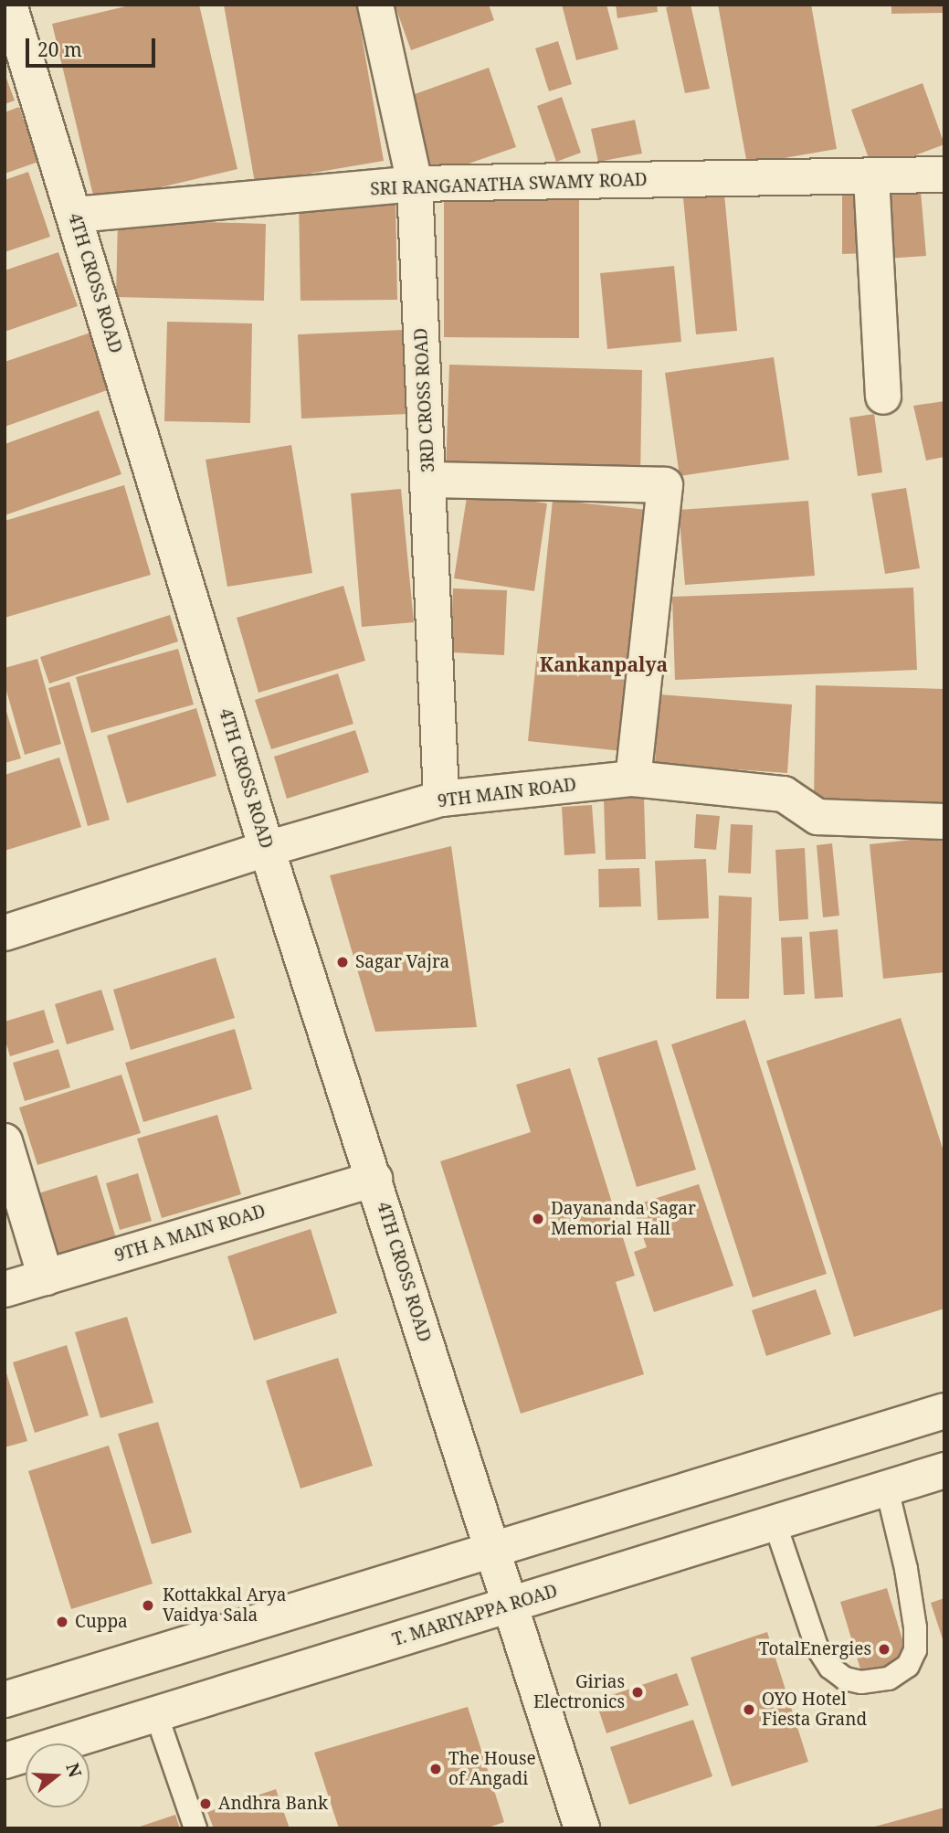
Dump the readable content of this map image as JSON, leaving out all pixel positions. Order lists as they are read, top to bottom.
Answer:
{
  "streets": {
    "street": [
      "SRI RANGANATHA SWAMY ROAD",
      "4TH CROSS ROAD",
      "3RD CROSS ROAD",
      "9TH MAIN ROAD",
      "9TH A MAIN ROAD",
      "T. MARIYAPPA ROAD"
    ]
  },
  "crossings": [
    ["SRI RANGANATHA SWAMY ROAD", "4TH CROSS ROAD"],
    ["SRI RANGANATHA SWAMY ROAD", "3RD CROSS ROAD"],
    ["4TH CROSS ROAD", "9TH MAIN ROAD"],
    ["4TH CROSS ROAD", "9TH A MAIN ROAD"],
    ["4TH CROSS ROAD", "T. MARIYAPPA ROAD"],
    ["3RD CROSS ROAD", "9TH MAIN ROAD"]
  ],
  "districts": ["Kankanpalya"],
  "places": [
    "Sagar Vajra",
    "Dayananda Sagar Memorial Hall",
    "Kottakkal Arya Vaidya Sala",
    "Cuppa",
    "TotalEnergies",
    "Girias Electronics",
    "OYO Hotel Fiesta Grand",
    "The House of Angadi",
    "Andhra Bank"
  ],
  "scale_bar": "20 m",
  "north": "right"
}
